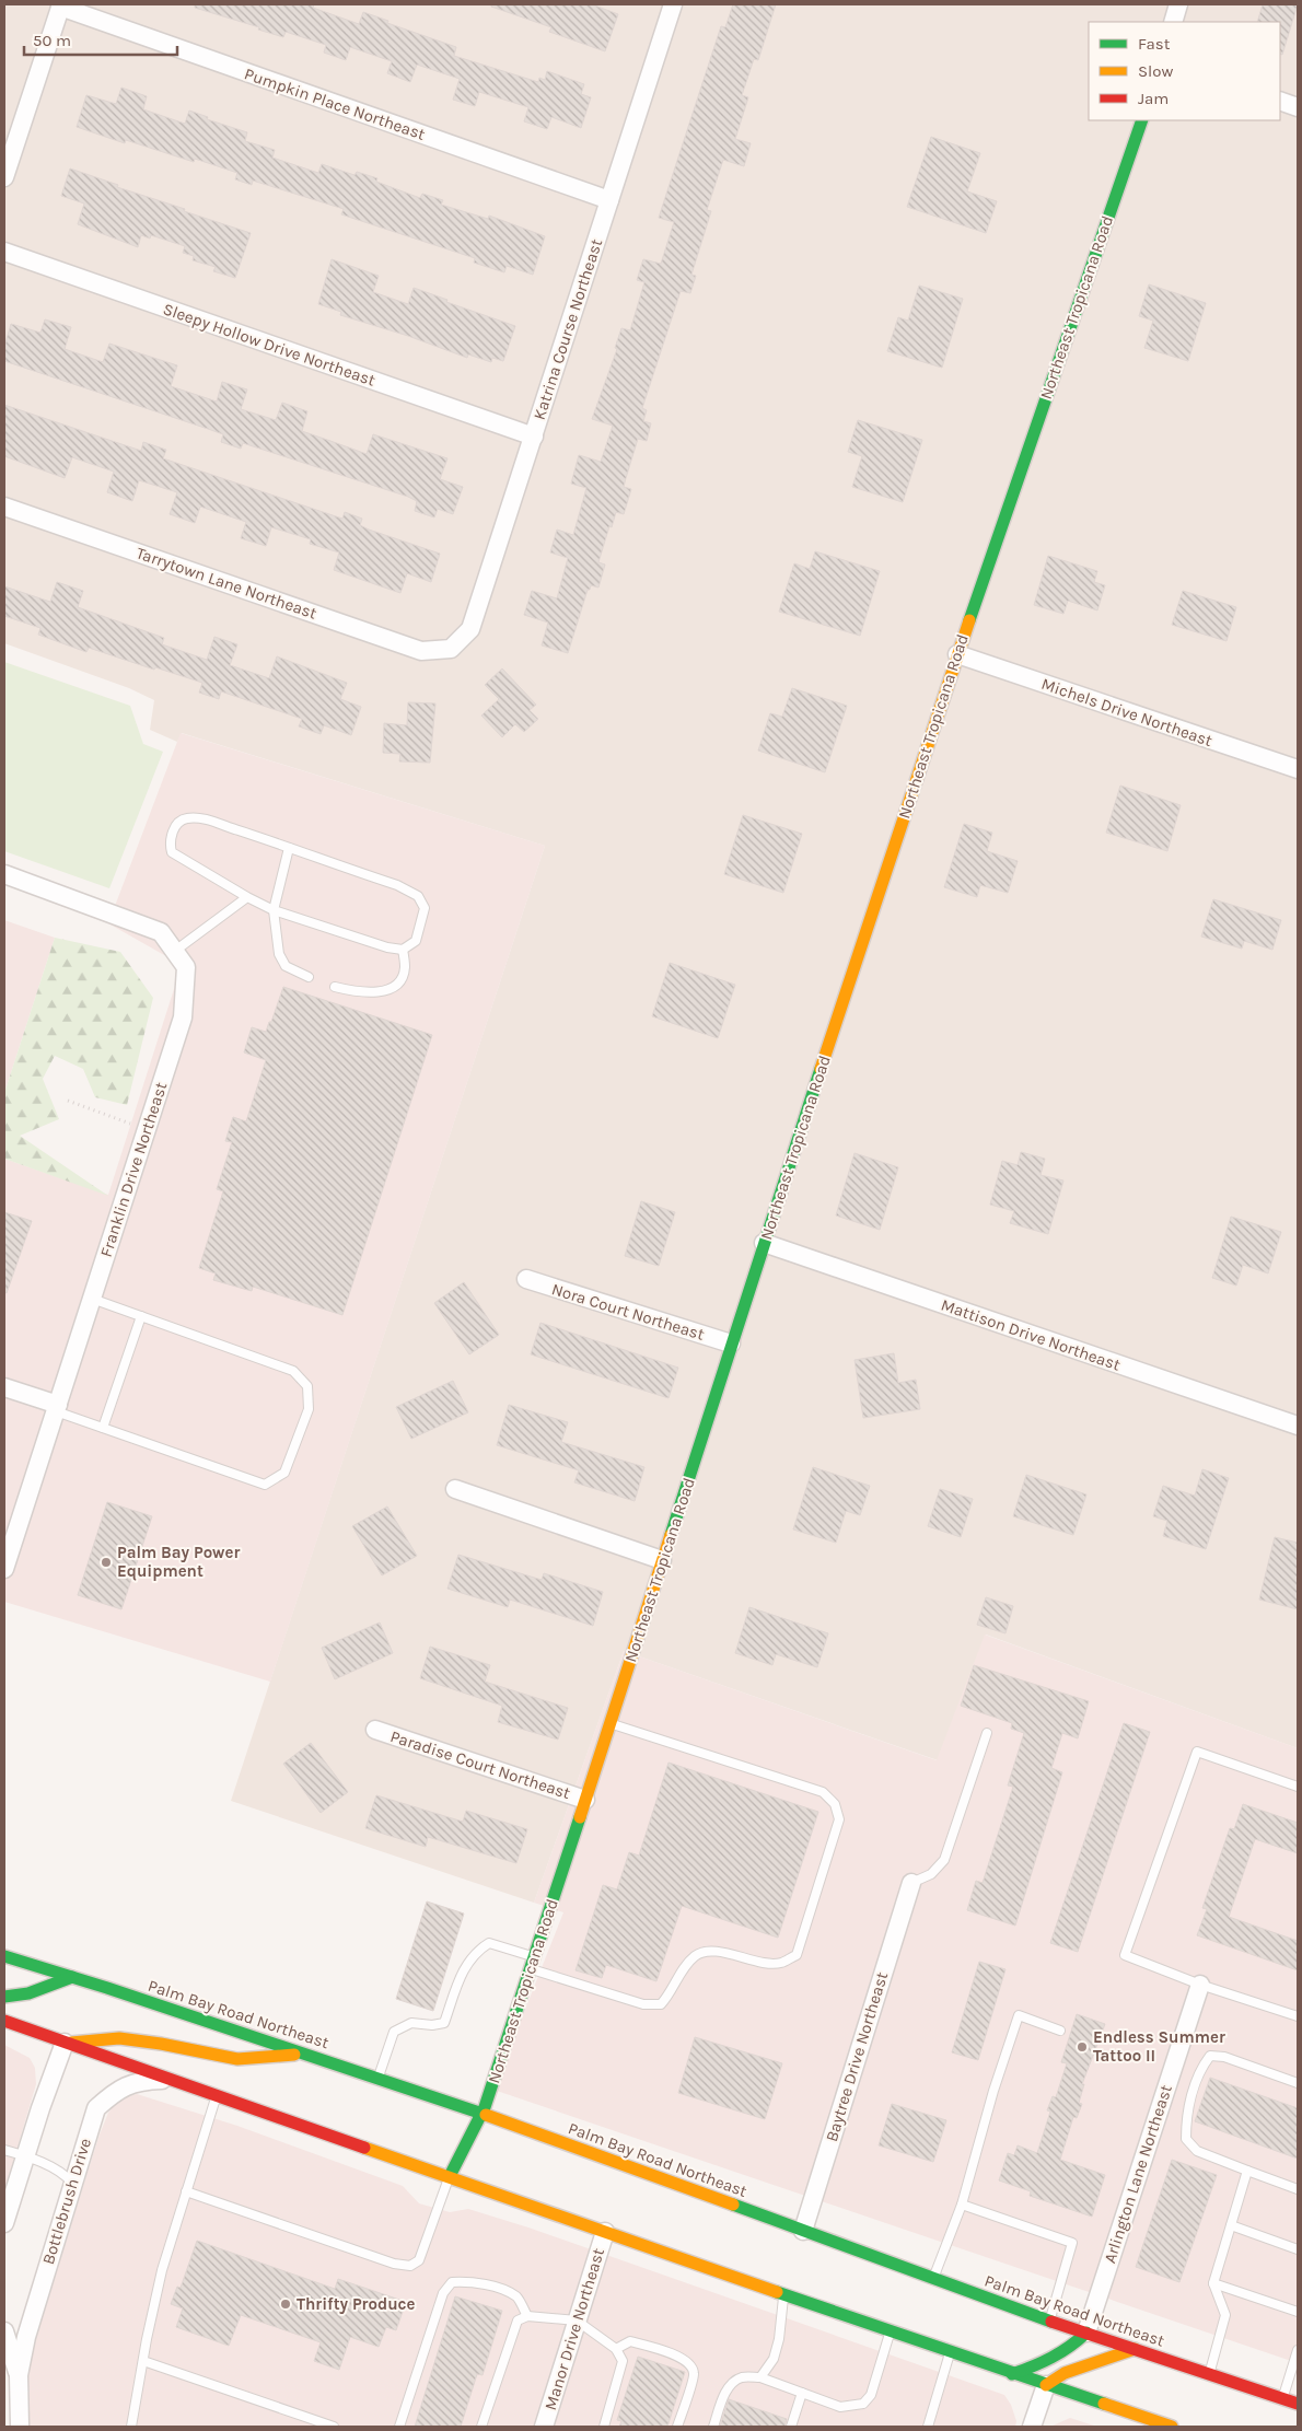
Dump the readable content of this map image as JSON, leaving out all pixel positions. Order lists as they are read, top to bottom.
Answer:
{
  "streets": {
    "main road": ["Northeast Tropicana Road", "Palm Bay Road Northeast"],
    "street": [
      "Pumpkin Place Northeast",
      "Katrina Course Northeast",
      "Sleepy Hollow Drive Northeast",
      "Tarrytown Lane Northeast",
      "Michels Drive Northeast",
      "Franklin Drive Northeast",
      "Nora Court Northeast",
      "Mattison Drive Northeast",
      "Paradise Court Northeast",
      "Baytree Drive Northeast",
      "Arlington Lane Northeast",
      "Bottlebrush Drive",
      "Manor Drive Northeast"
    ]
  },
  "crossings": [
    ["Pumpkin Place Northeast", "Katrina Course Northeast"],
    ["Northeast Tropicana Road", "Michels Drive Northeast"],
    ["Northeast Tropicana Road", "Nora Court Northeast"],
    ["Northeast Tropicana Road", "Mattison Drive Northeast"],
    ["Northeast Tropicana Road", "Paradise Court Northeast"],
    ["Northeast Tropicana Road", "Palm Bay Road Northeast"],
    ["Katrina Course Northeast", "Sleepy Hollow Drive Northeast"],
    ["Katrina Course Northeast", "Tarrytown Lane Northeast"],
    ["Palm Bay Road Northeast", "Baytree Drive Northeast"],
    ["Palm Bay Road Northeast", "Arlington Lane Northeast"]
  ],
  "places": ["Palm Bay Power Equipment", "Endless Summer Tattoo II", "Thrifty Produce"],
  "legend": ["Fast", "Slow", "Jam"],
  "scale_bar": "50 m"
}
